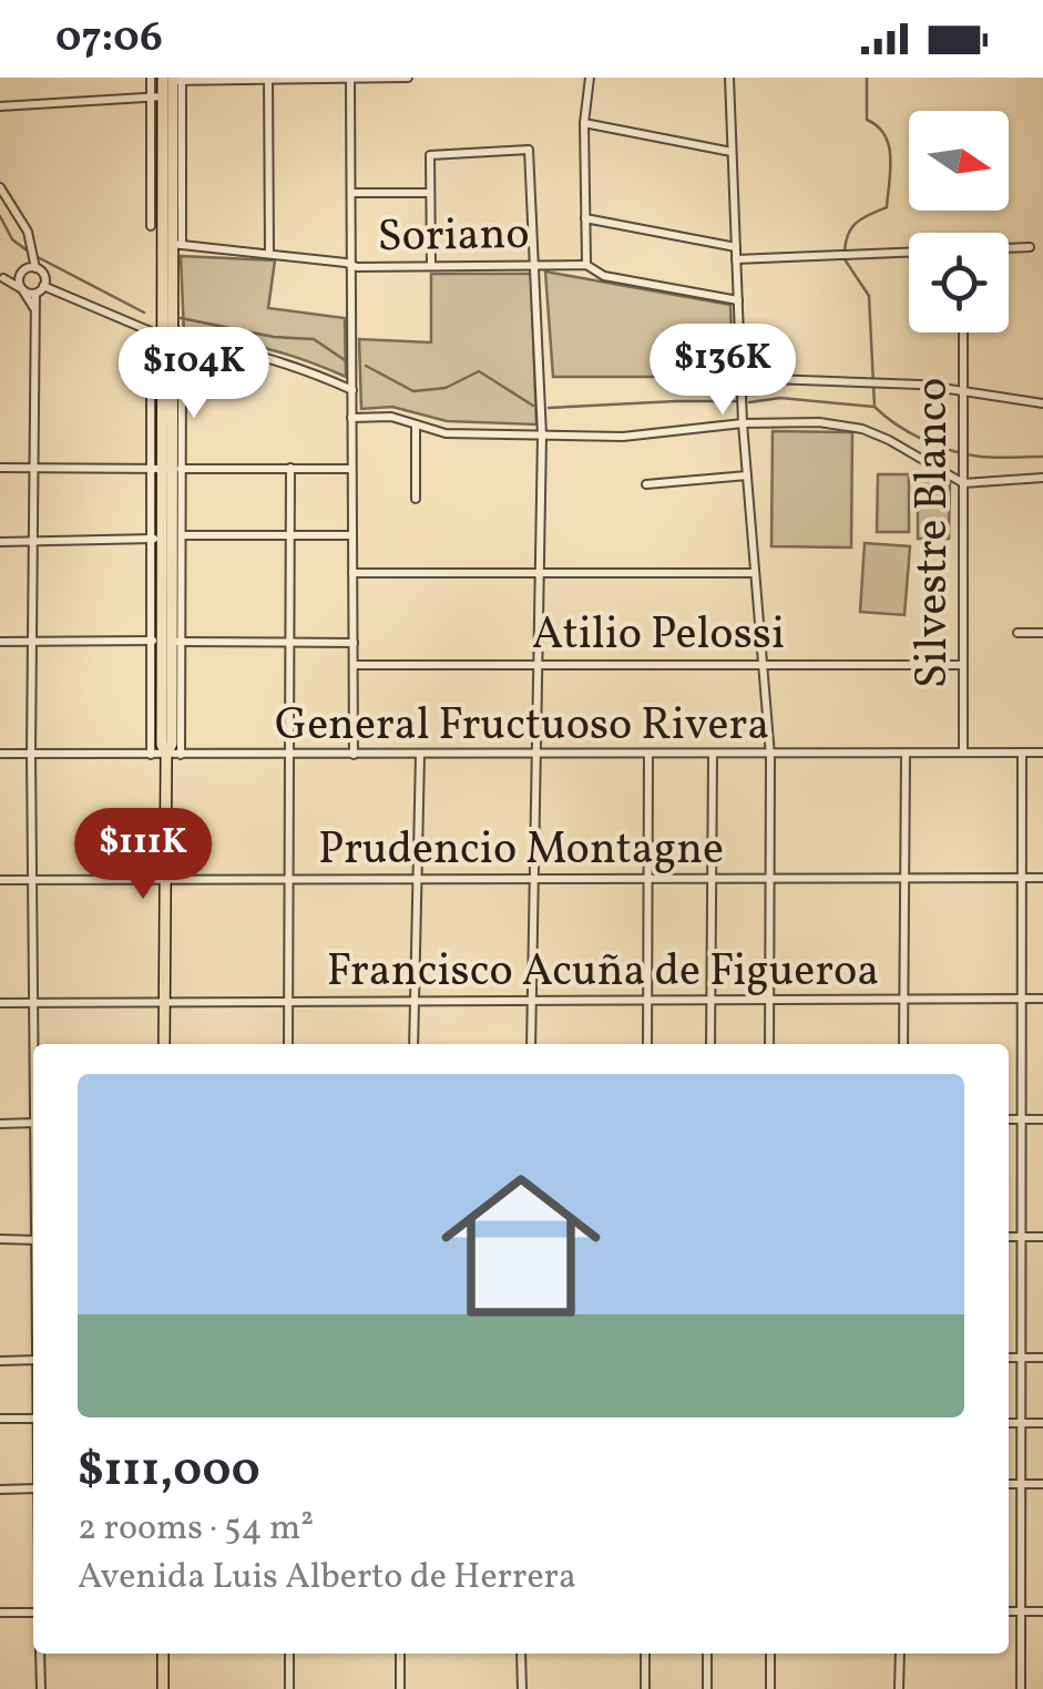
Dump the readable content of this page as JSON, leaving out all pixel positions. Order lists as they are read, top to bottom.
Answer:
{
  "streets": {
    "street": [
      "Soriano",
      "Silvestre Blanco",
      "Atilio Pelossi",
      "General Fructuoso Rivera",
      "Prudencio Montagne",
      "Francisco Acuña de Figueroa"
    ]
  },
  "crossings": [
    ["Silvestre Blanco", "Atilio Pelossi"],
    ["Silvestre Blanco", "General Fructuoso Rivera"]
  ],
  "north": "right",
  "page": {
    "status": "07:06",
    "price": ["$136K", "$104K", "$111K"],
    "list": [
      {
        "name": "$111,000",
        "note": "2 rooms · 54 m² · Avenida Luis Alberto de Herrera"
      }
    ]
  }
}
